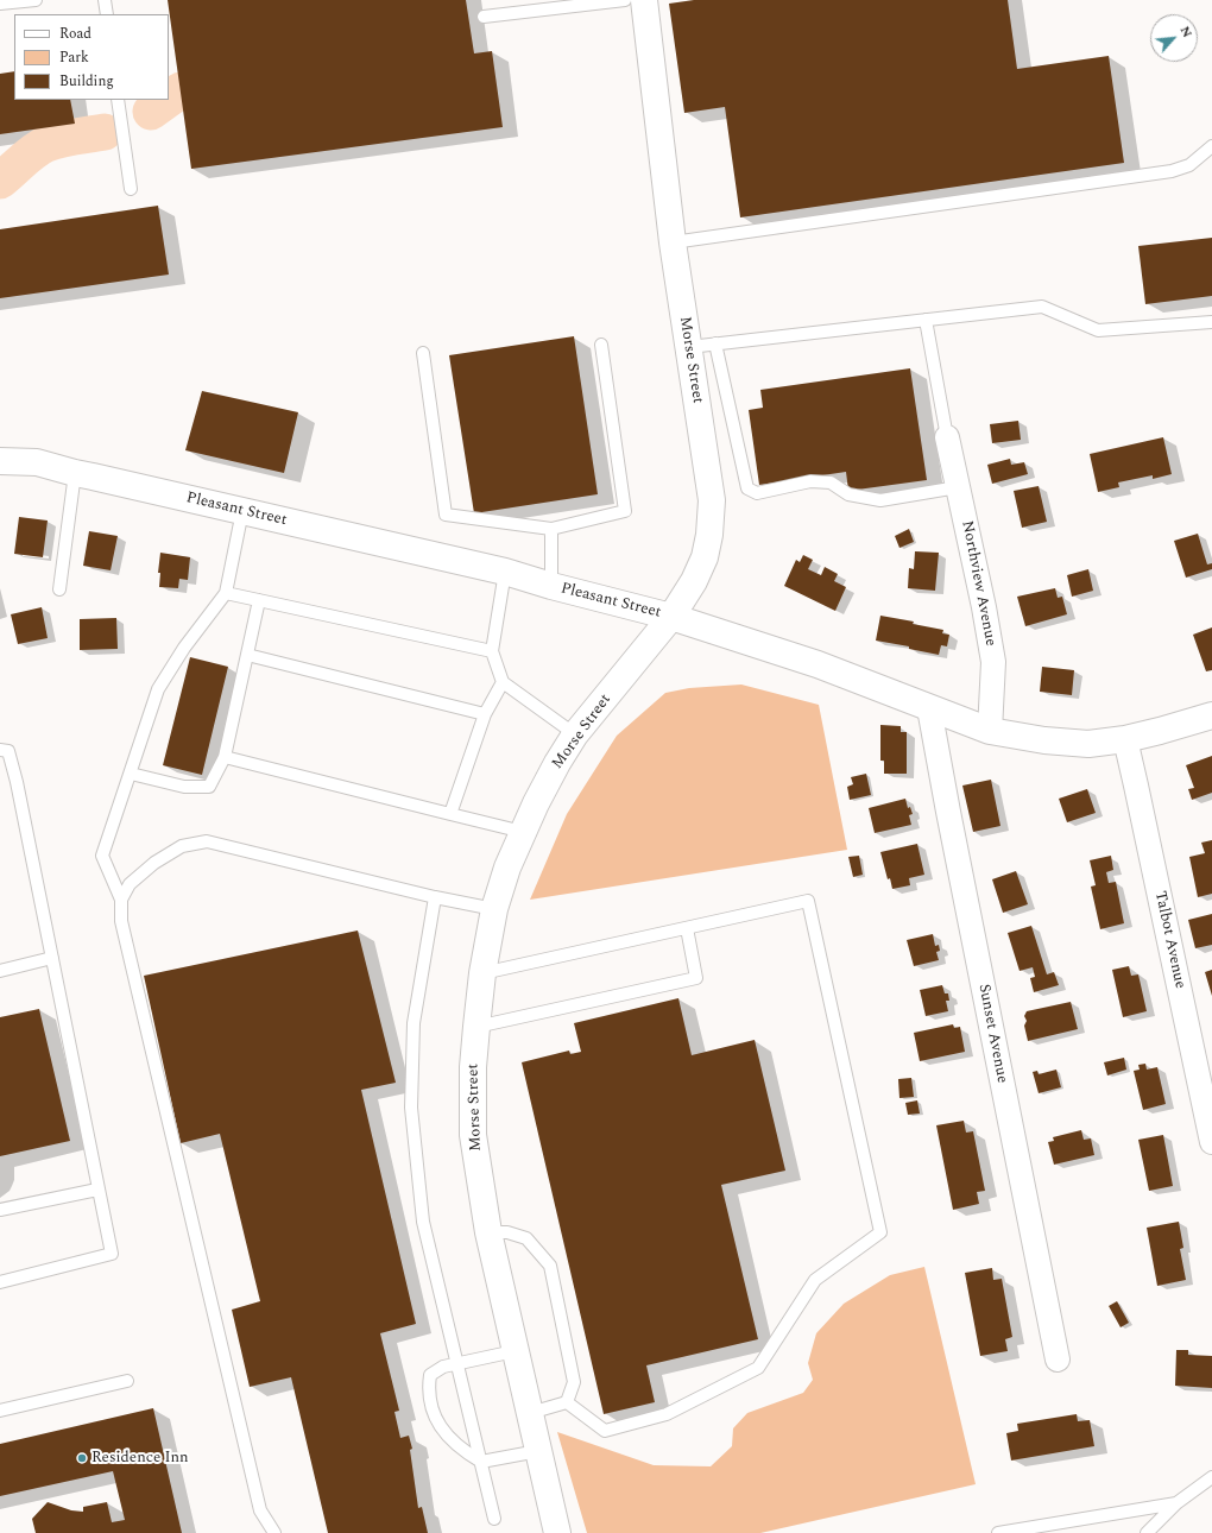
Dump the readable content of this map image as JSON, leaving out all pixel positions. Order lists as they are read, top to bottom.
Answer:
{
  "streets": {
    "street": [
      "Morse Street",
      "Pleasant Street",
      "Northview Avenue",
      "Talbot Avenue",
      "Sunset Avenue"
    ]
  },
  "crossings": [
    ["Morse Street", "Pleasant Street"],
    ["Pleasant Street", "Northview Avenue"],
    ["Pleasant Street", "Talbot Avenue"],
    ["Pleasant Street", "Sunset Avenue"]
  ],
  "places": ["Residence Inn"],
  "legend": ["Road", "Park", "Building"],
  "north": "top right"
}
